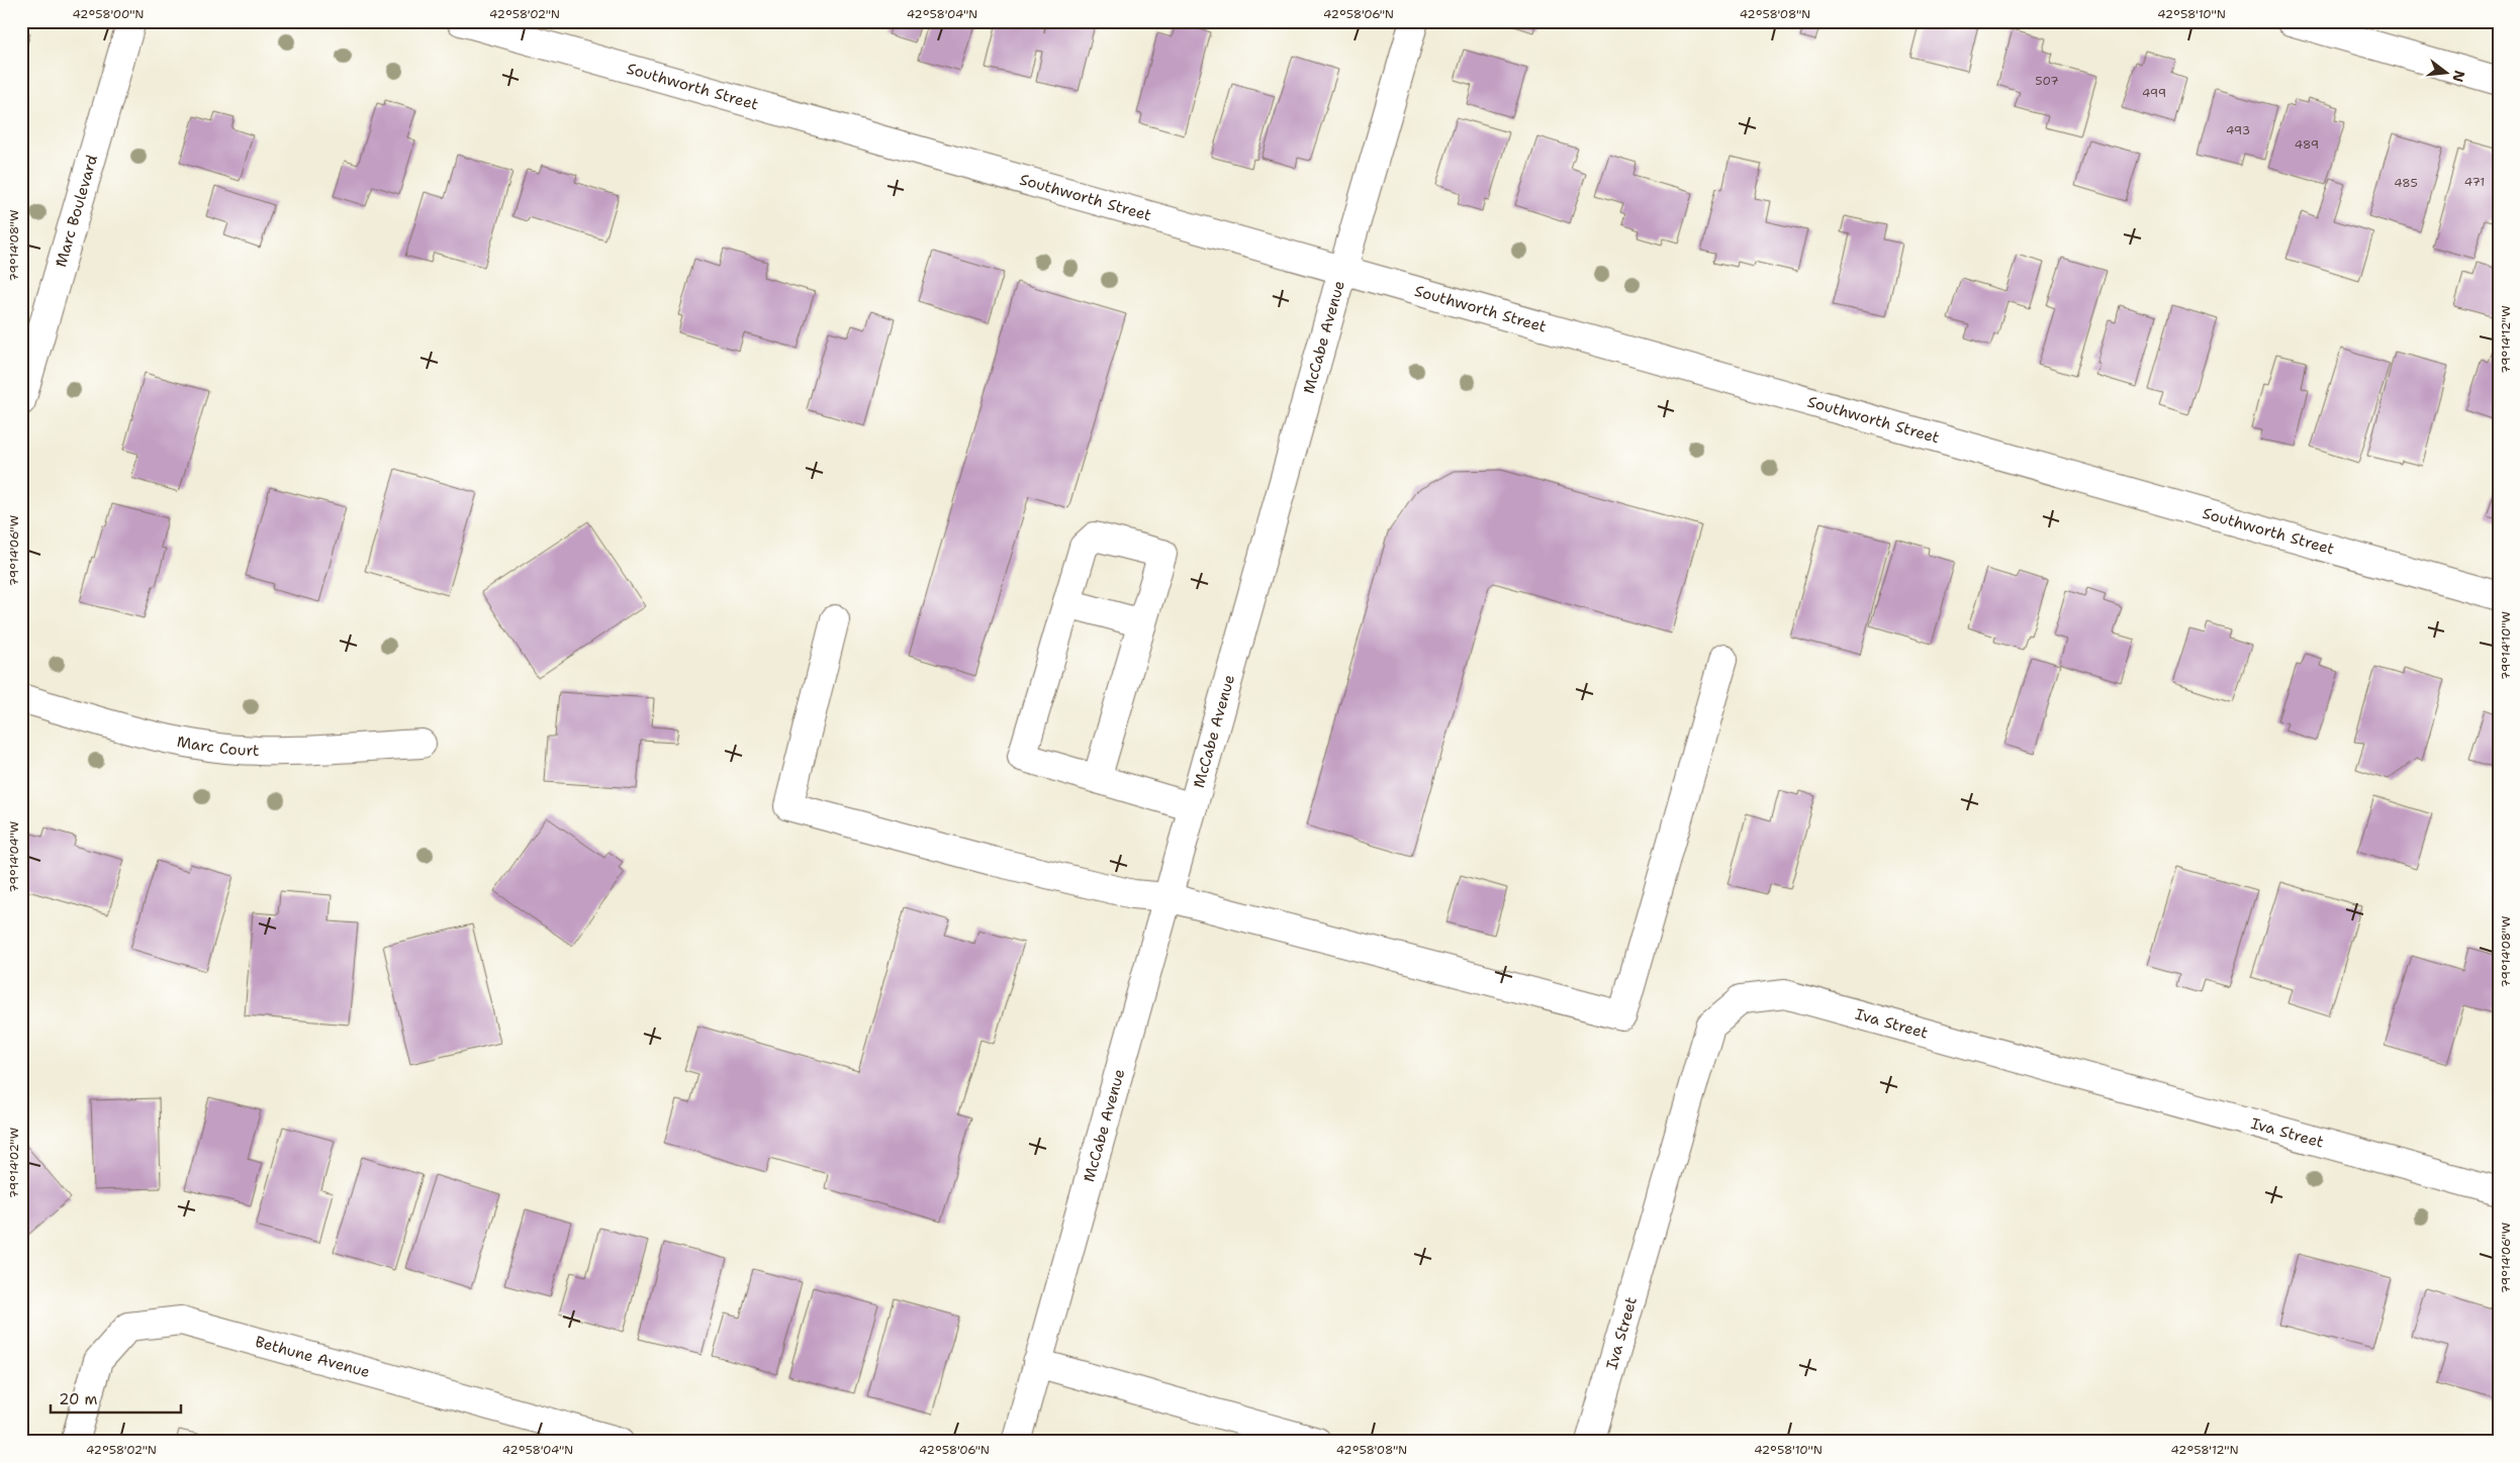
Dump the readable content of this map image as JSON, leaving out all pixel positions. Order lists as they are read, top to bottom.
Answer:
{
  "streets": {
    "street": [
      "Southworth Street",
      "Marc Boulevard",
      "McCabe Avenue",
      "Marc Court",
      "Iva Street",
      "Bethune Avenue"
    ]
  },
  "crossings": [
    ["Southworth Street", "McCabe Avenue"]
  ],
  "house_numbers": [
    "507",
    "499",
    "493",
    "489",
    "471",
    "485"
  ],
  "scale_bar": "20 m",
  "north": "right",
  "coordinates": [
    "42°58'00\"N",
    "42°58'02\"N",
    "42°58'04\"N",
    "42°58'06\"N",
    "42°58'08\"N",
    "42°58'10\"N",
    "79°14'08\"W",
    "79°14'12\"W",
    "79°14'06\"W",
    "79°14'10\"W",
    "79°14'04\"W",
    "79°14'02\"W",
    "42°58'12\"N"
  ]
}
